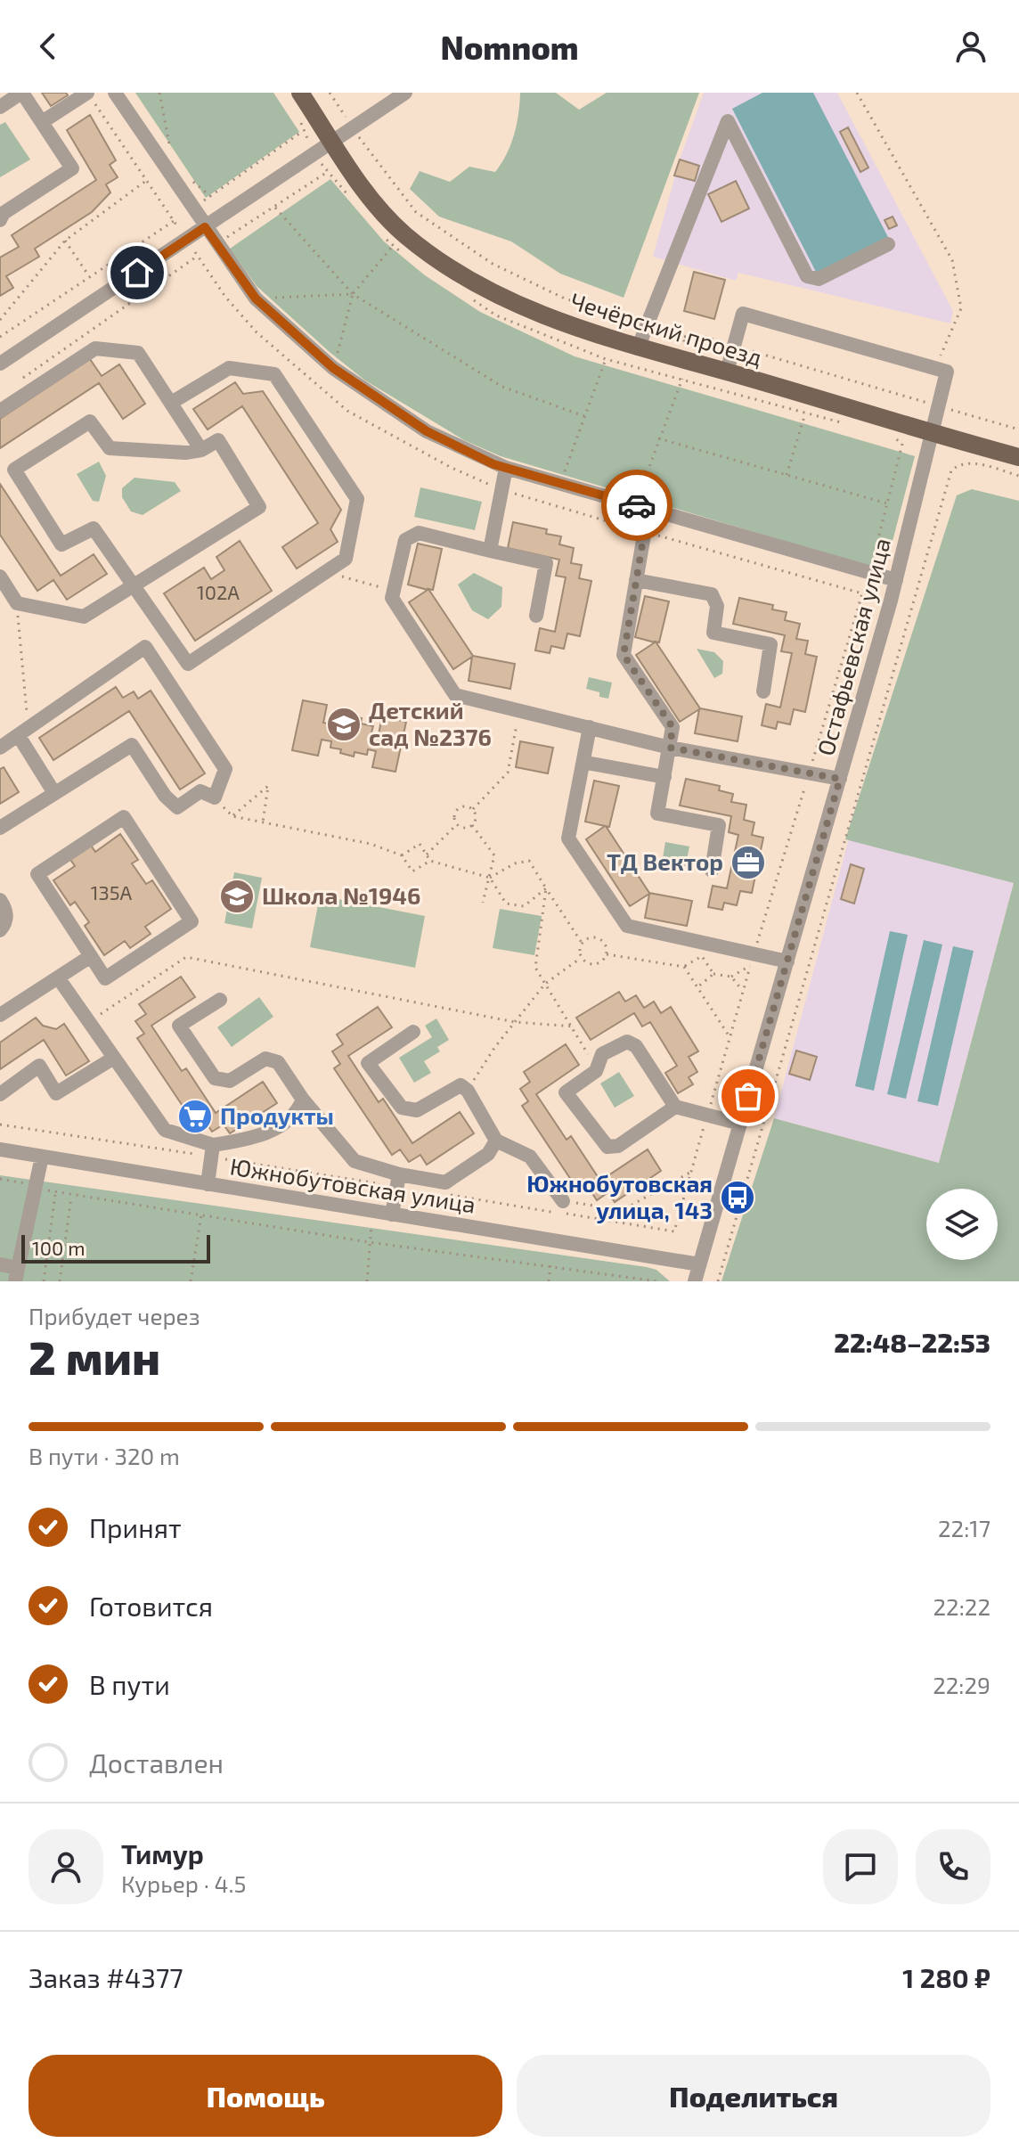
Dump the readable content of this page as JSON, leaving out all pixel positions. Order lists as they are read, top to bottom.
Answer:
{
  "streets": {
    "main road": ["Чечёрский проезд"],
    "street": ["Остафьевская улица", "Южнобутовская улица"]
  },
  "crossings": [
    ["Чечёрский проезд", "Остафьевская улица"],
    ["Остафьевская улица", "Южнобутовская улица"]
  ],
  "places": {
    "school or university": ["Детский сад №2376", "Школа №1946"],
    "office": ["ТД Вектор"],
    "supermarket": ["Продукты"],
    "bus stop": ["Южнобутовская улица, 143"]
  },
  "house_numbers": ["102А", "135А"],
  "scale_bar": "100 m",
  "page": {
    "header": "Nomnom",
    "scale": "100 m",
    "heading": ["2 мин", "Прибудет через", "22:48–22:53"],
    "panel": [
      "Тимур",
      "Курьер · 4.5",
      "Заказ #4377",
      "1 280 ₽"
    ],
    "bar": "В пути · 320 m",
    "list": [
      ["Принят", "22:17"],
      ["Готовится", "22:22"],
      ["В пути", "22:29"],
      "Доставлен"
    ],
    "buttons": ["Помощь", "Поделиться"]
  }
}
